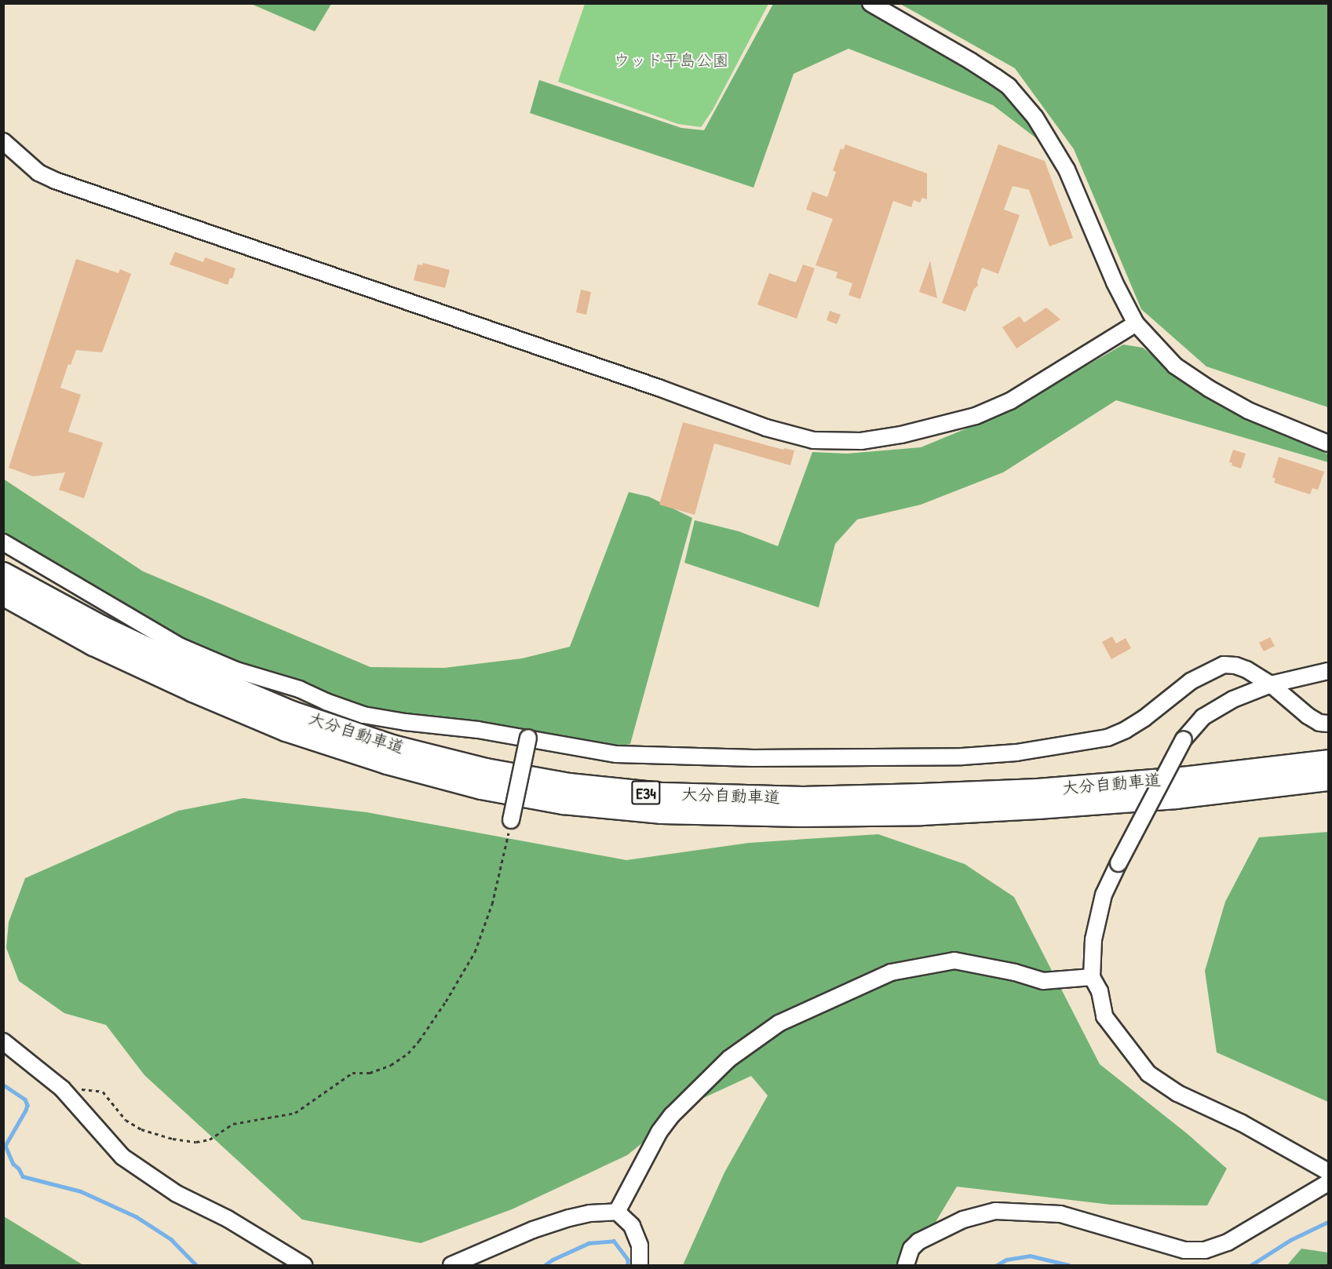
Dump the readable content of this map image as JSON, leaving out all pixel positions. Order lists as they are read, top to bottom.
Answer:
{
  "streets": {
    "highway": ["大分自動車道", "E34"]
  },
  "parks": ["ウッド平島公園"]
}
